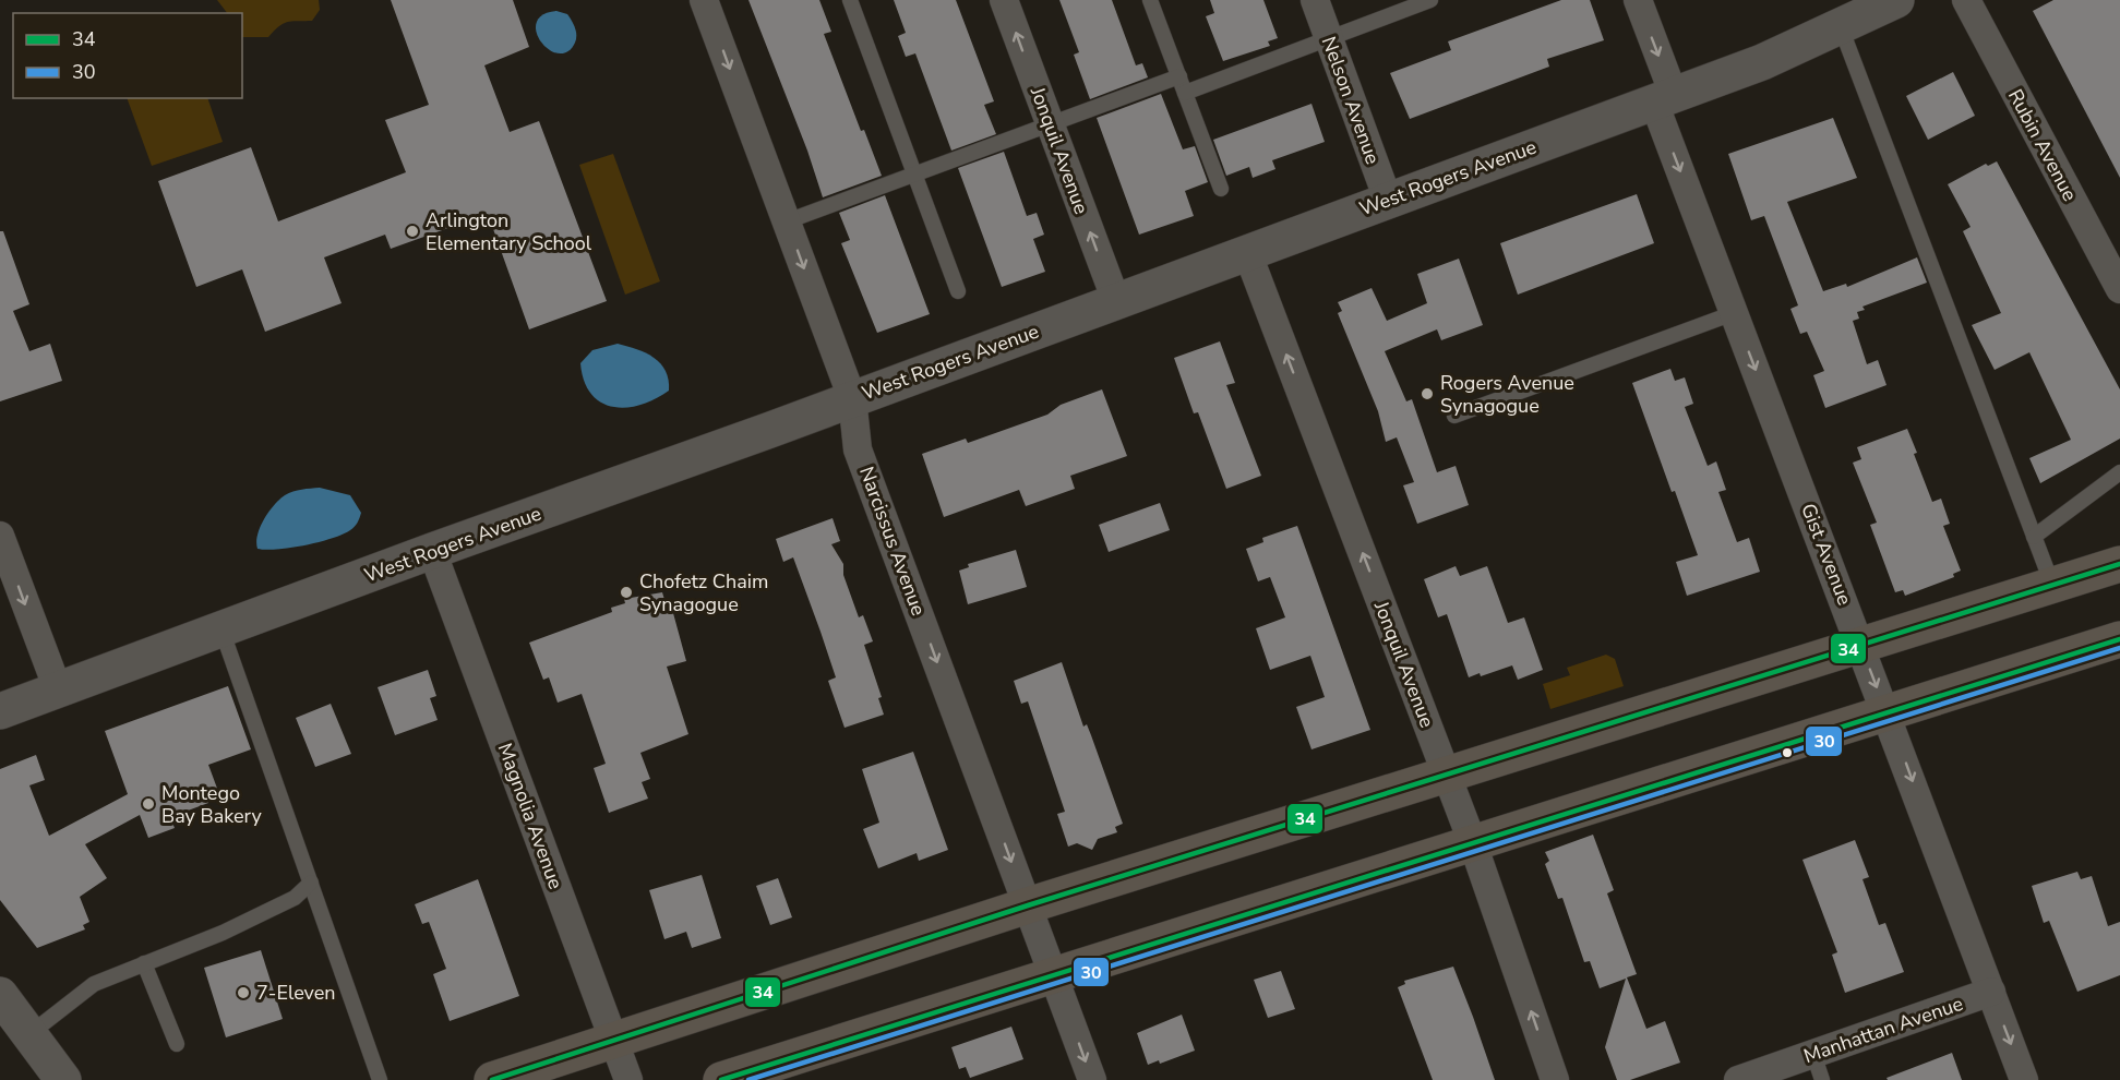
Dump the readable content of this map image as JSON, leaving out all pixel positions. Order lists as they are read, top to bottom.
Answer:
{
  "streets": {
    "street": [
      "Nelson Avenue",
      "Rubin Avenue",
      "Jonquil Avenue",
      "West Rogers Avenue",
      "Narcissus Avenue",
      "Gist Avenue",
      "Magnolia Avenue",
      "Manhattan Avenue"
    ]
  },
  "crossings": [
    ["Nelson Avenue", "West Rogers Avenue"],
    ["Jonquil Avenue", "West Rogers Avenue"],
    ["West Rogers Avenue", "Narcissus Avenue"],
    ["West Rogers Avenue", "Gist Avenue"],
    ["West Rogers Avenue", "Magnolia Avenue"],
    ["Gist Avenue", "Manhattan Avenue"]
  ],
  "one_way": ["Jonquil Avenue", "Narcissus Avenue", "Gist Avenue"],
  "places": [
    "Arlington Elementary School",
    "Rogers Avenue Synagogue",
    "Chofetz Chaim Synagogue",
    "Montego Bay Bakery",
    "7-Eleven"
  ],
  "lines": ["transit line 34", "transit line 30"],
  "legend": ["34", "30"]
}
